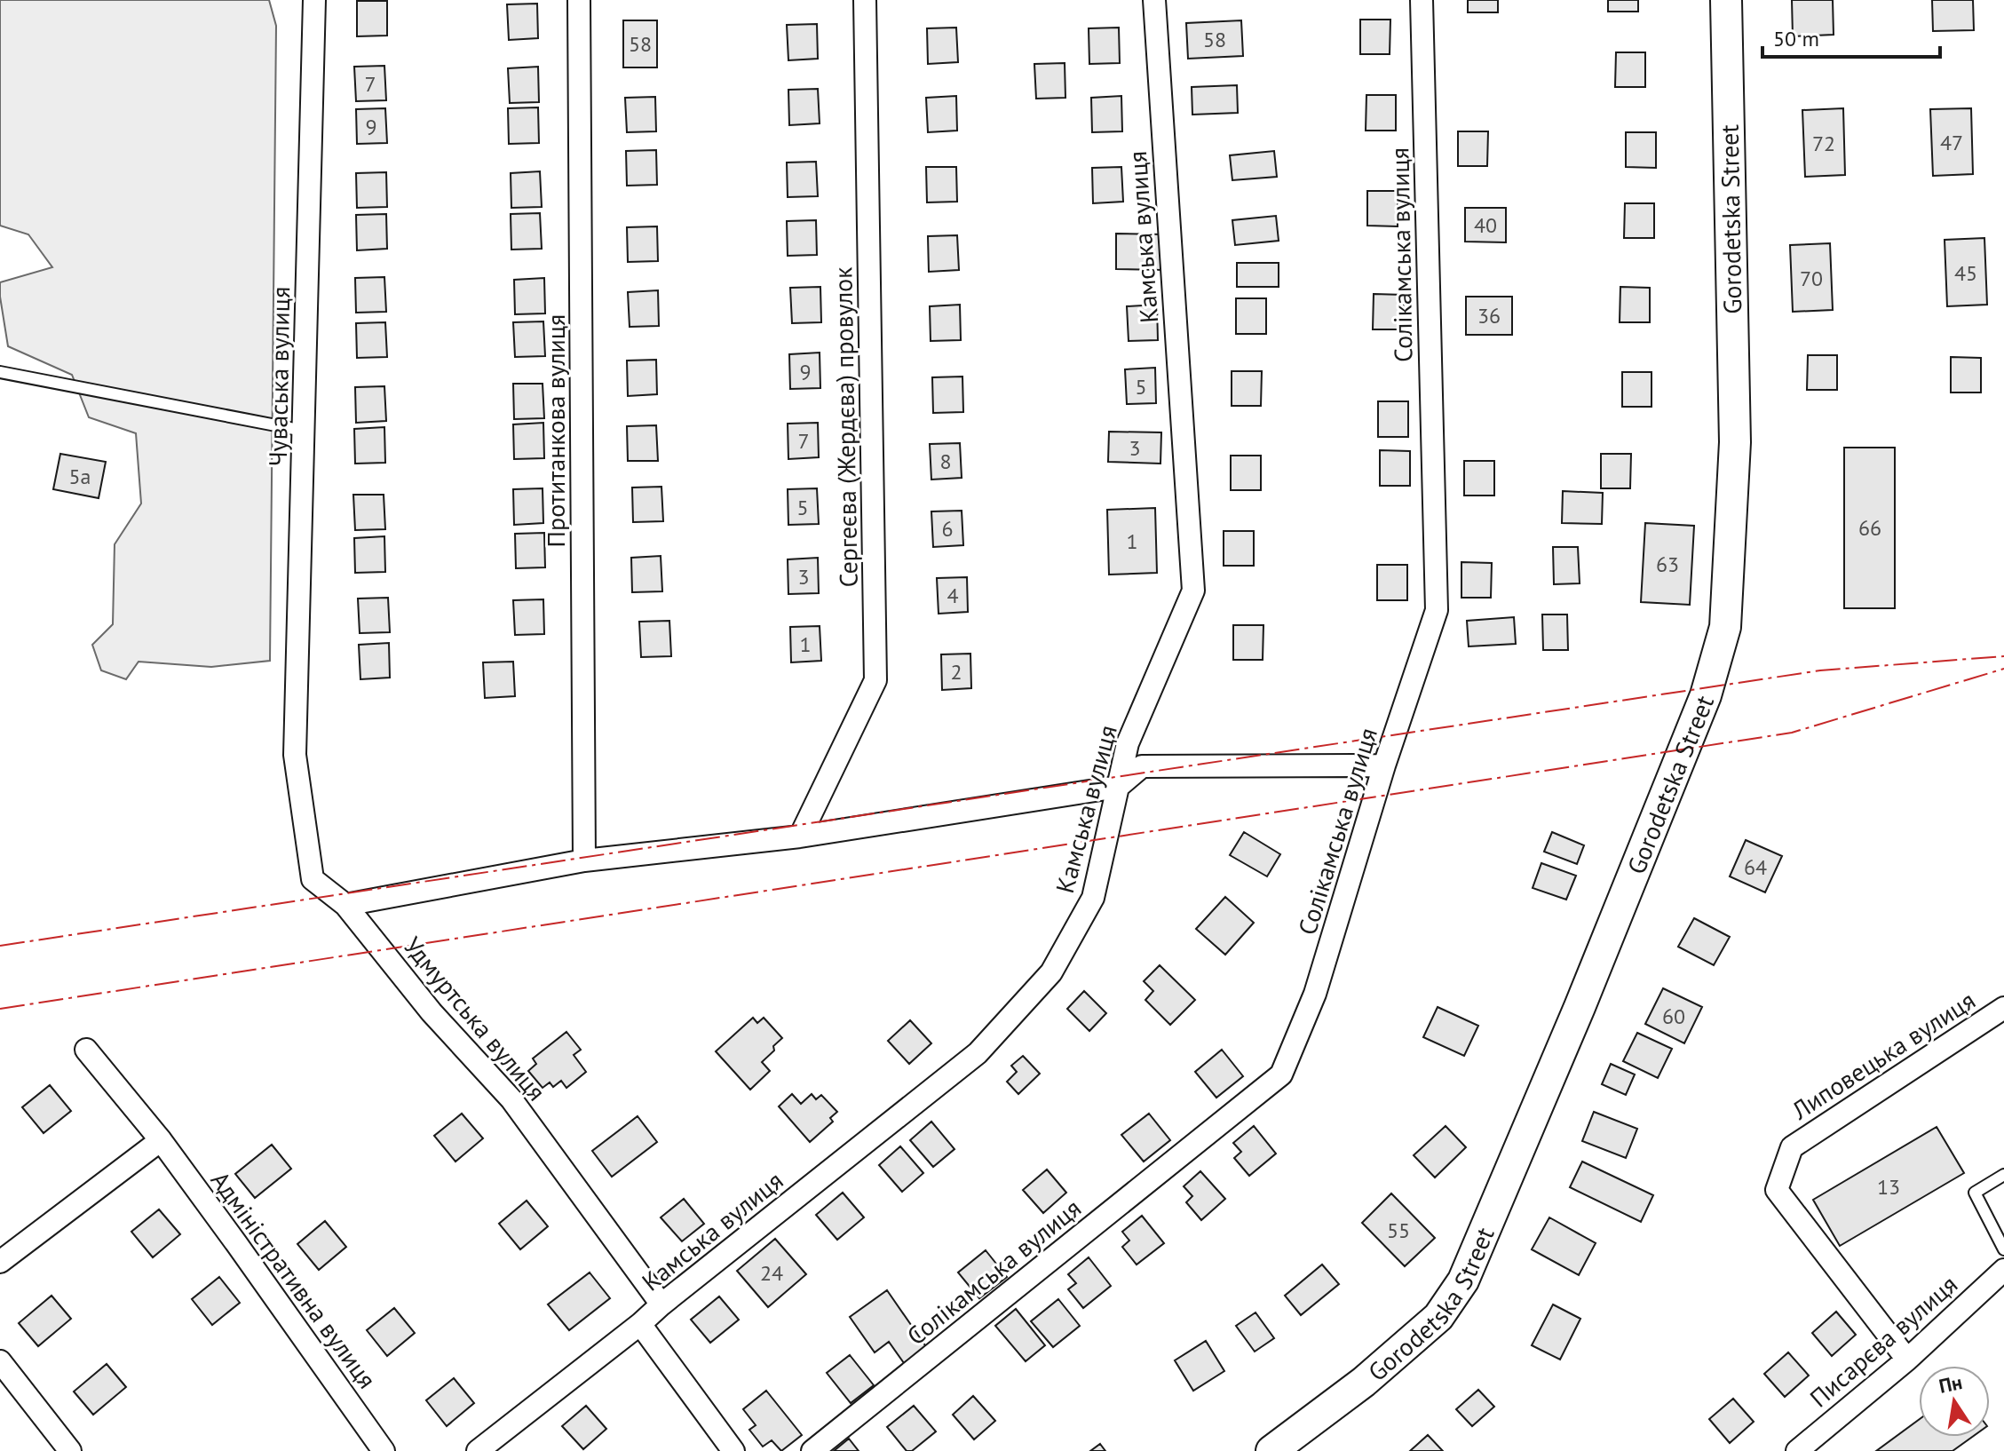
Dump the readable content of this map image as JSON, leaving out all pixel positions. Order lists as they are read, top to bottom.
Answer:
{
  "streets": {
    "main road": ["Gorodetska Street"],
    "street": [
      "Камська вулиця",
      "Солікамська вулиця",
      "Чуваська вулиця",
      "Сергеєва (Жердєва) провулок",
      "Протитанкова вулиця",
      "Удмуртська вулиця",
      "Липовецька вулиця",
      "Адміністративна вулиця",
      "Писарєва вулиця"
    ]
  },
  "crossings": [
    ["Камська вулиця", "Удмуртська вулиця"],
    ["Чуваська вулиця", "Удмуртська вулиця"],
    ["Липовецька вулиця", "Писарєва вулиця"]
  ],
  "house_numbers": [
    "58",
    "58",
    "7",
    "9",
    "47",
    "72",
    "40",
    "45",
    "70",
    "36",
    "9",
    "5",
    "7",
    "3",
    "8",
    "5а",
    "5",
    "66",
    "6",
    "1",
    "63",
    "3",
    "4",
    "1",
    "2",
    "64",
    "60",
    "13",
    "55",
    "24"
  ],
  "scale_bar": "50 m",
  "north": "top"
}
